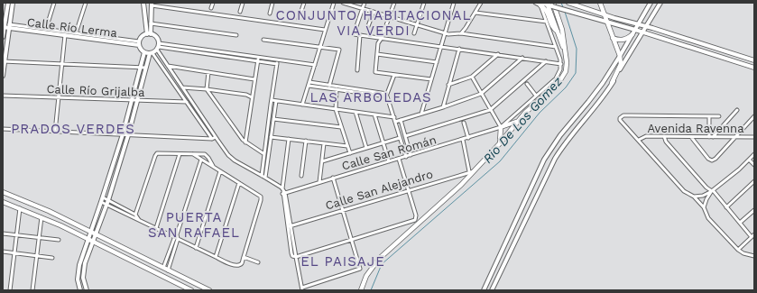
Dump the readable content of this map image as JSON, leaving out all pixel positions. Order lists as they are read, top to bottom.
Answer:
{
  "streets": {
    "main road": ["Calle Río Lerma"],
    "street": [
      "Calle Río Grijalba",
      "Avenida Ravenna",
      "Calle San Román",
      "Calle San Alejandro"
    ]
  },
  "districts": [
    "CONJUNTO HABITACIONAL VIA VERDI",
    "LAS ARBOLEDAS",
    "PRADOS VERDES",
    "PUERTA SAN RAFAEL",
    "EL PAISAJE"
  ],
  "water": ["Rio De Los Gomez"]
}
